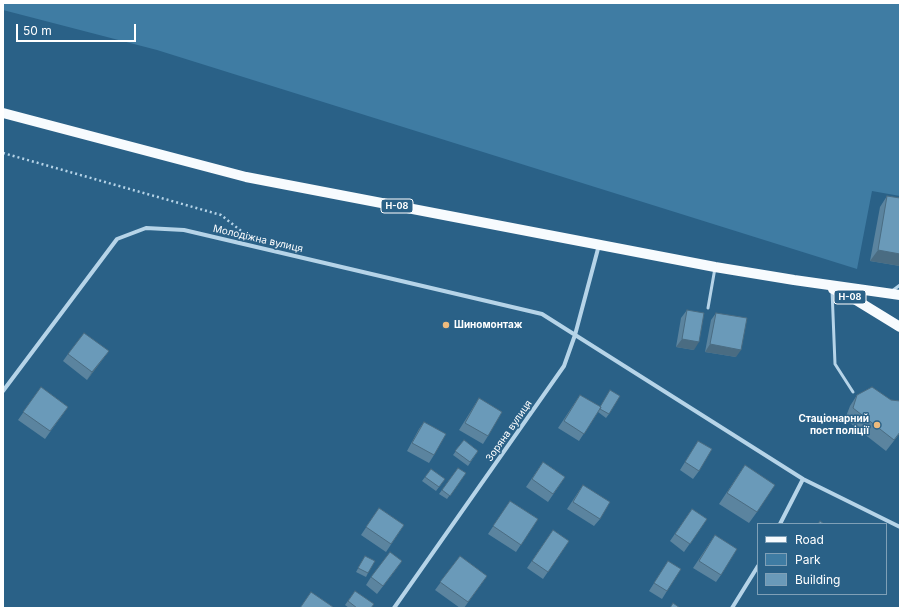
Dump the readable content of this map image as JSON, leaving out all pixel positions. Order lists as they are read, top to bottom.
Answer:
{
  "streets": {
    "main road": ["Н-08"],
    "street": ["Молодіжна вулиця", "Зоряна вулиця"]
  },
  "crossings": [
    ["Н-08", "Зоряна вулиця"],
    ["Молодіжна вулиця", "Зоряна вулиця"]
  ],
  "places": ["Шиномонтаж", "Стаціонарний пост поліції"],
  "legend": ["Road", "Park", "Building"],
  "scale_bar": "50 m"
}
